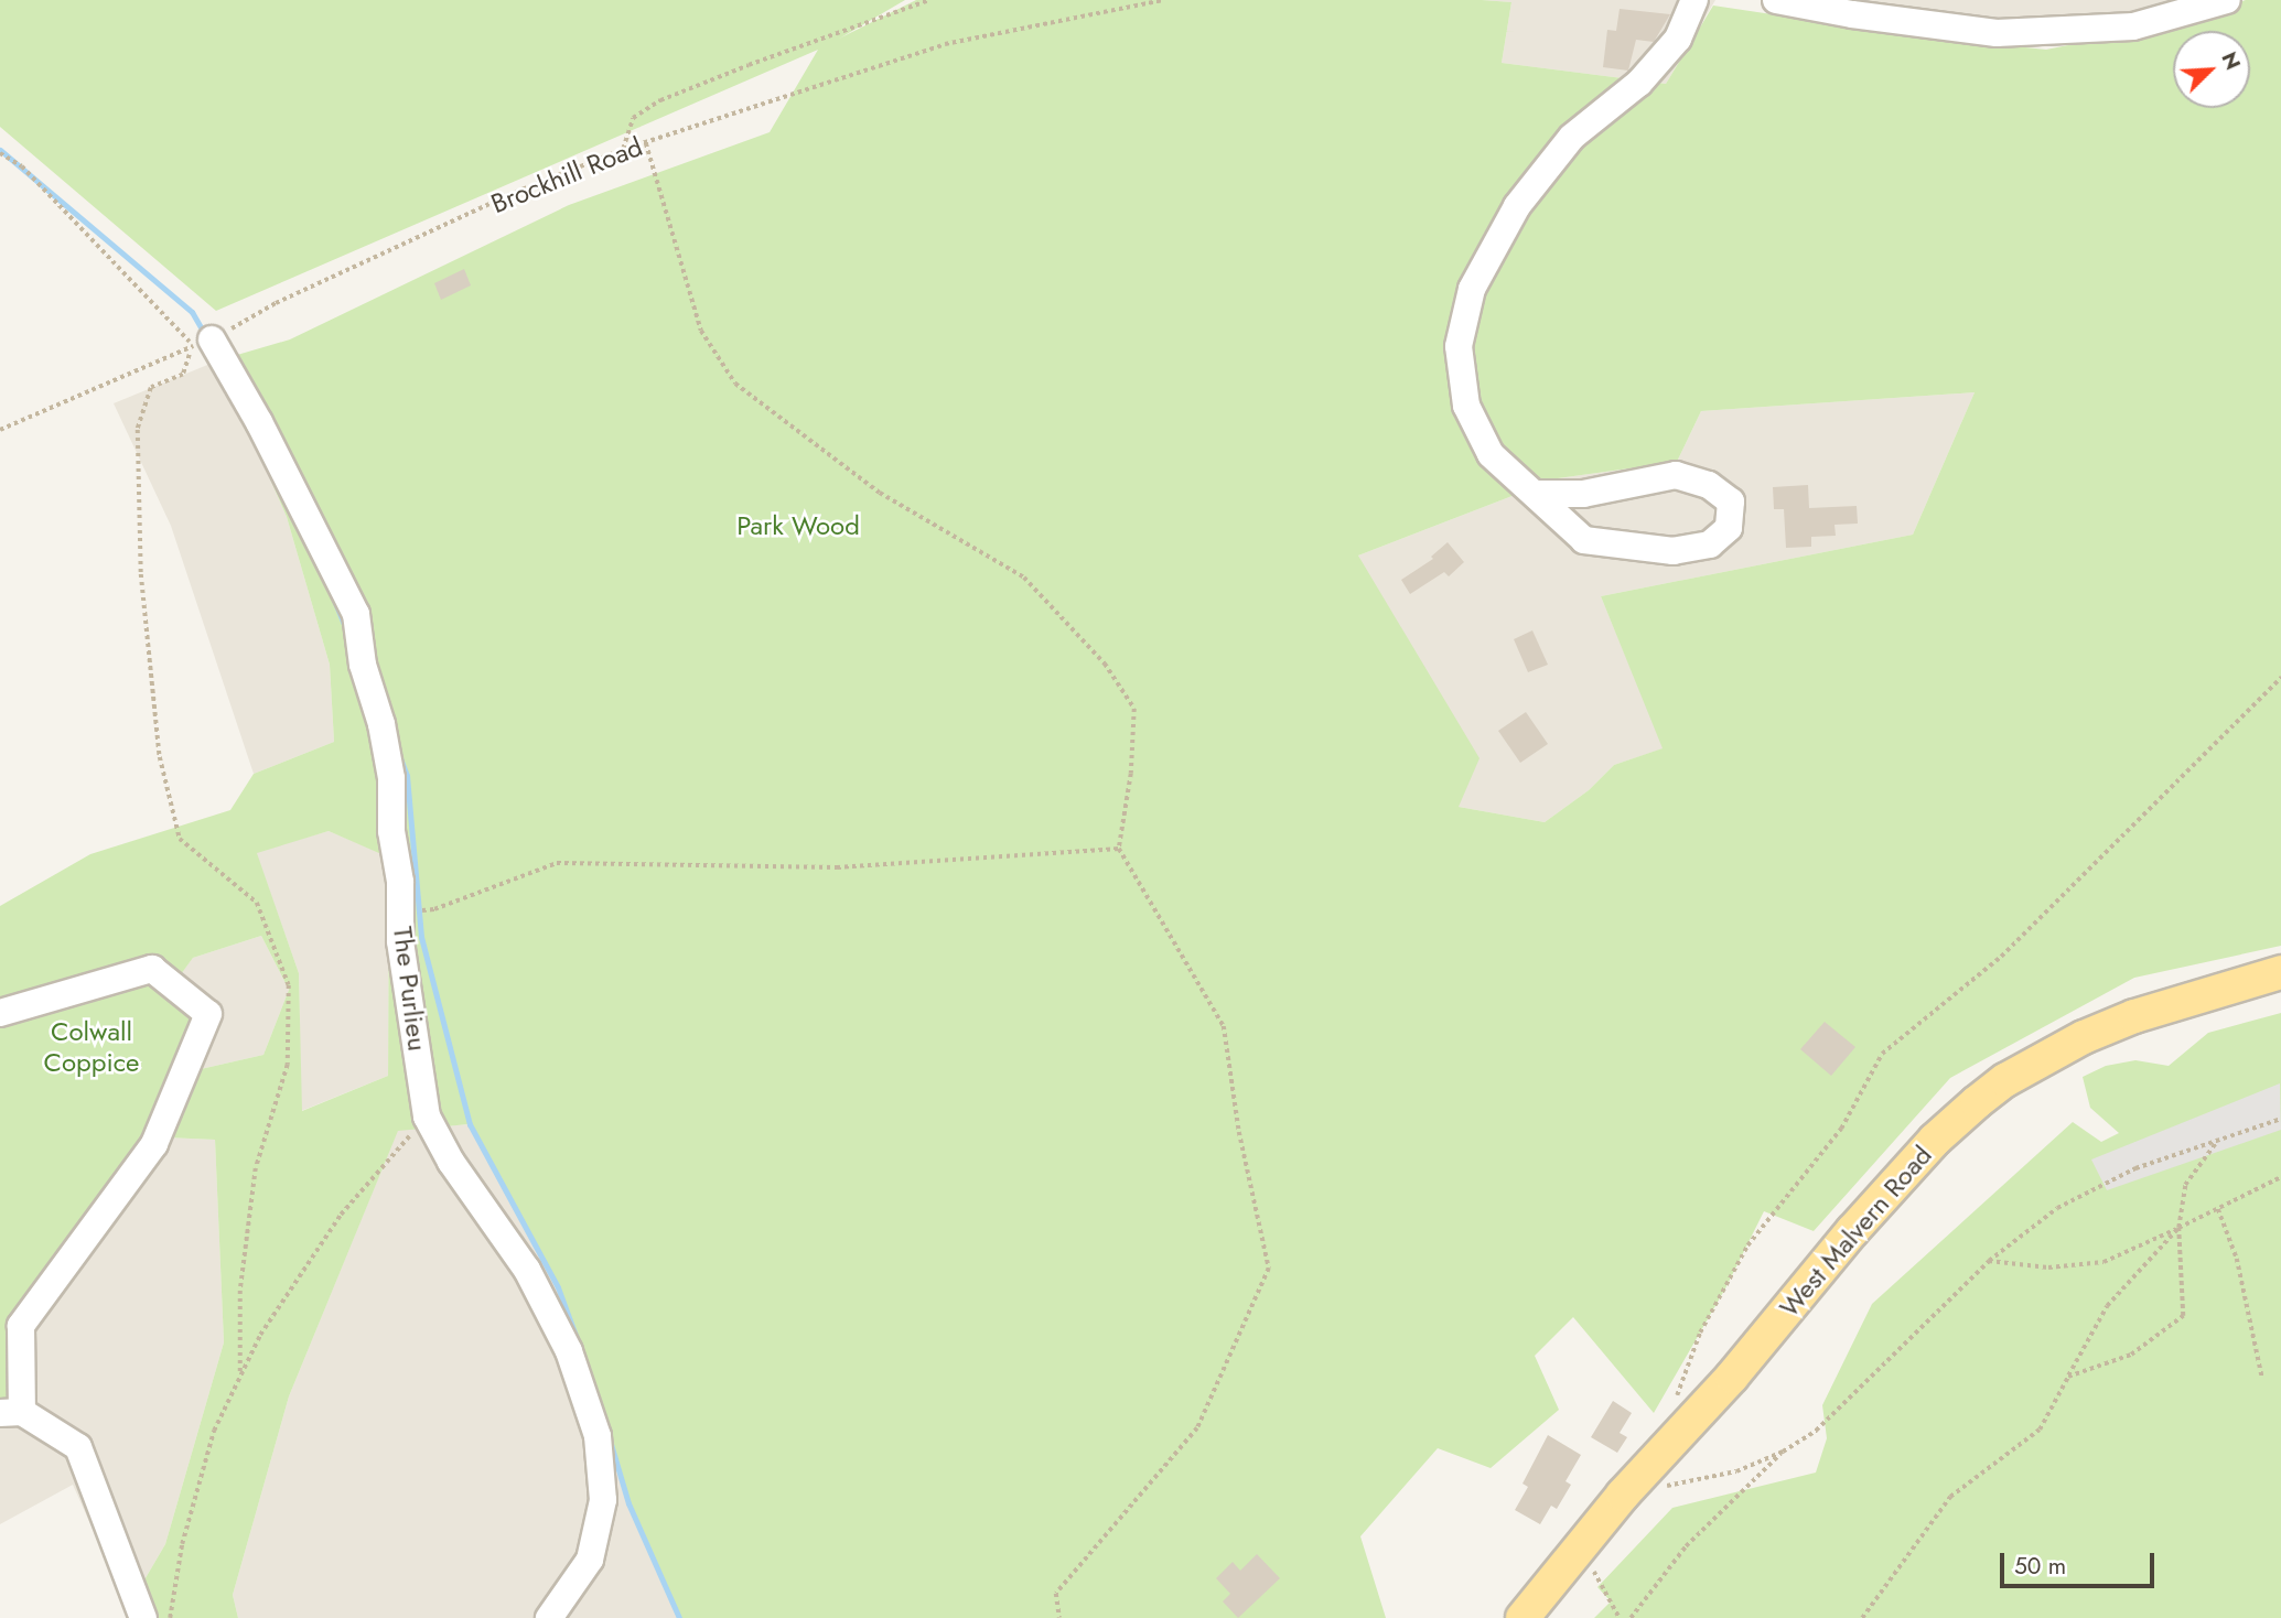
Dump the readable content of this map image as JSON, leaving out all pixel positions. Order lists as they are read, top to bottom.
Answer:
{
  "streets": {
    "main road": ["West Malvern Road"],
    "street": ["The Purlieu"],
    "path": ["Brockhill Road"]
  },
  "crossings": [
    ["Brockhill Road", "The Purlieu"]
  ],
  "parks": ["Park Wood", "Colwall Coppice"],
  "scale_bar": "50 m",
  "north": "top right"
}
